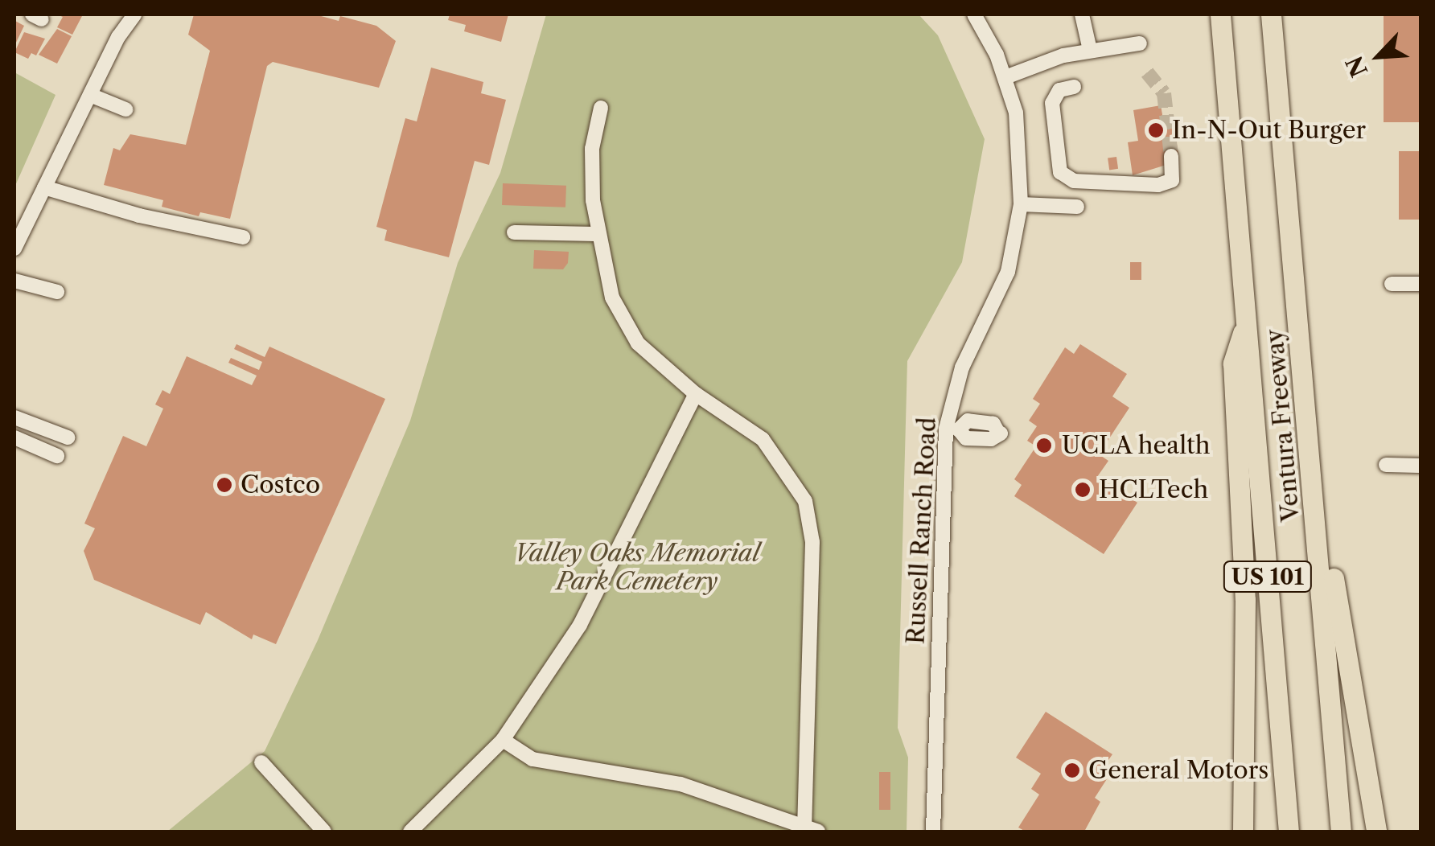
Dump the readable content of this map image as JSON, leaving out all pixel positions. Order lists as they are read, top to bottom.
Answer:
{
  "streets": {
    "highway": ["Ventura Freeway", "US 101"],
    "street": ["Russell Ranch Road"]
  },
  "parks": ["Valley Oaks Memorial Park Cemetery"],
  "places": [
    "In-N-Out Burger",
    "UCLA health",
    "Costco",
    "HCLTech",
    "General Motors"
  ],
  "north": "bottom left"
}
